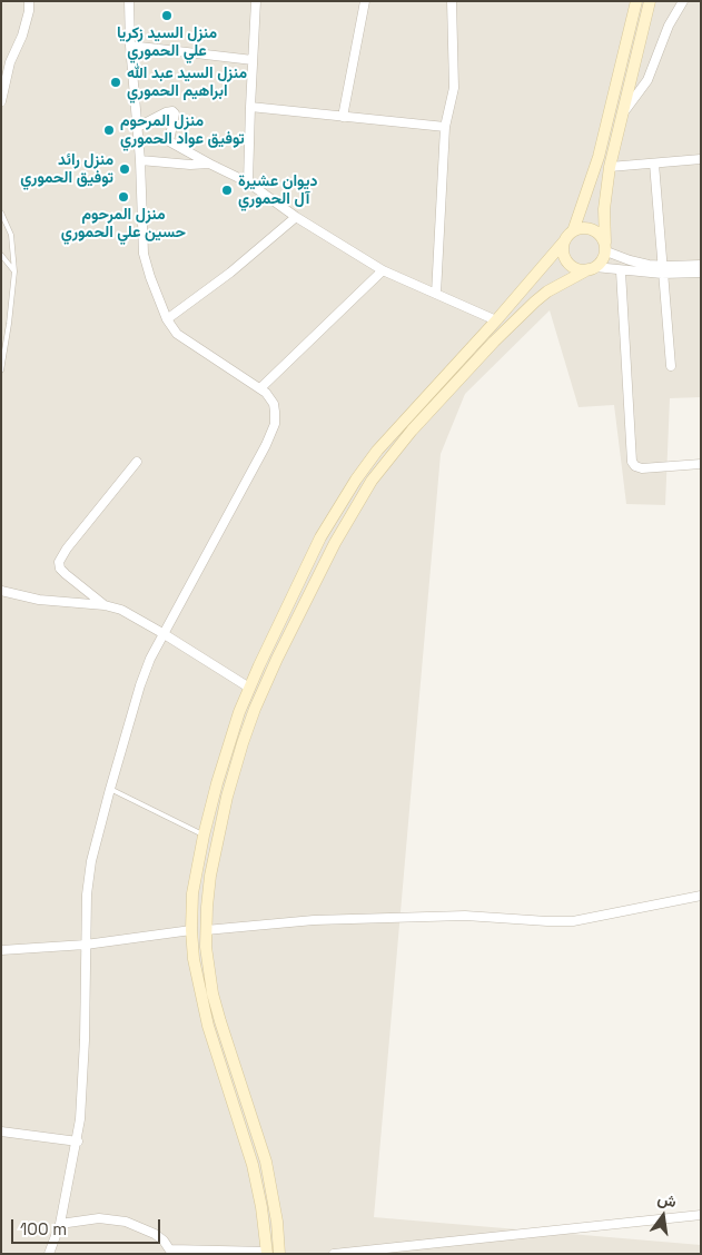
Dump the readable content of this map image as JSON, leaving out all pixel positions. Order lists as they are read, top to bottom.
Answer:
{
  "places": [
    "منزل السيد زكريا علي الحموري",
    "منزل السيد عبد الله ابراهيم الحموري",
    "منزل المرحوم توفيق عواد الحموري",
    "منزل رائد توفيق الحموري",
    "ديوان عشيرة آل الحموري",
    "منزل المرحوم حسين علي الحموري"
  ],
  "scale_bar": "100 m",
  "north": "top"
}
